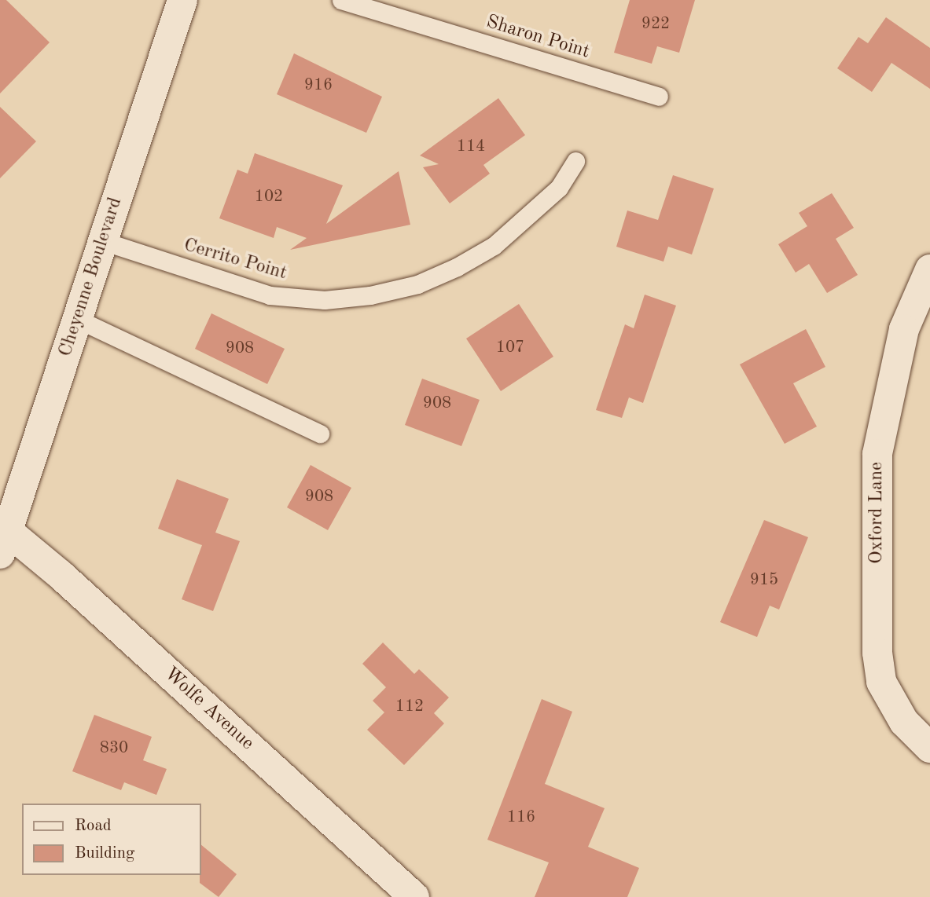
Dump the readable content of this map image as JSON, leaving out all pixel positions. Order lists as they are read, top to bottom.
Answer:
{
  "streets": {
    "street": ["Cheyenne Boulevard", "Oxford Lane", "Wolfe Avenue"],
    "lane": ["Sharon Point", "Cerrito Point"]
  },
  "crossings": [
    ["Cerrito Point", "Cheyenne Boulevard"],
    ["Cheyenne Boulevard", "Wolfe Avenue"]
  ],
  "house_numbers": [
    "922",
    "916",
    "114",
    "102",
    "107",
    "908",
    "908",
    "908",
    "915",
    "112",
    "830",
    "116"
  ],
  "legend": ["Road", "Building"]
}
